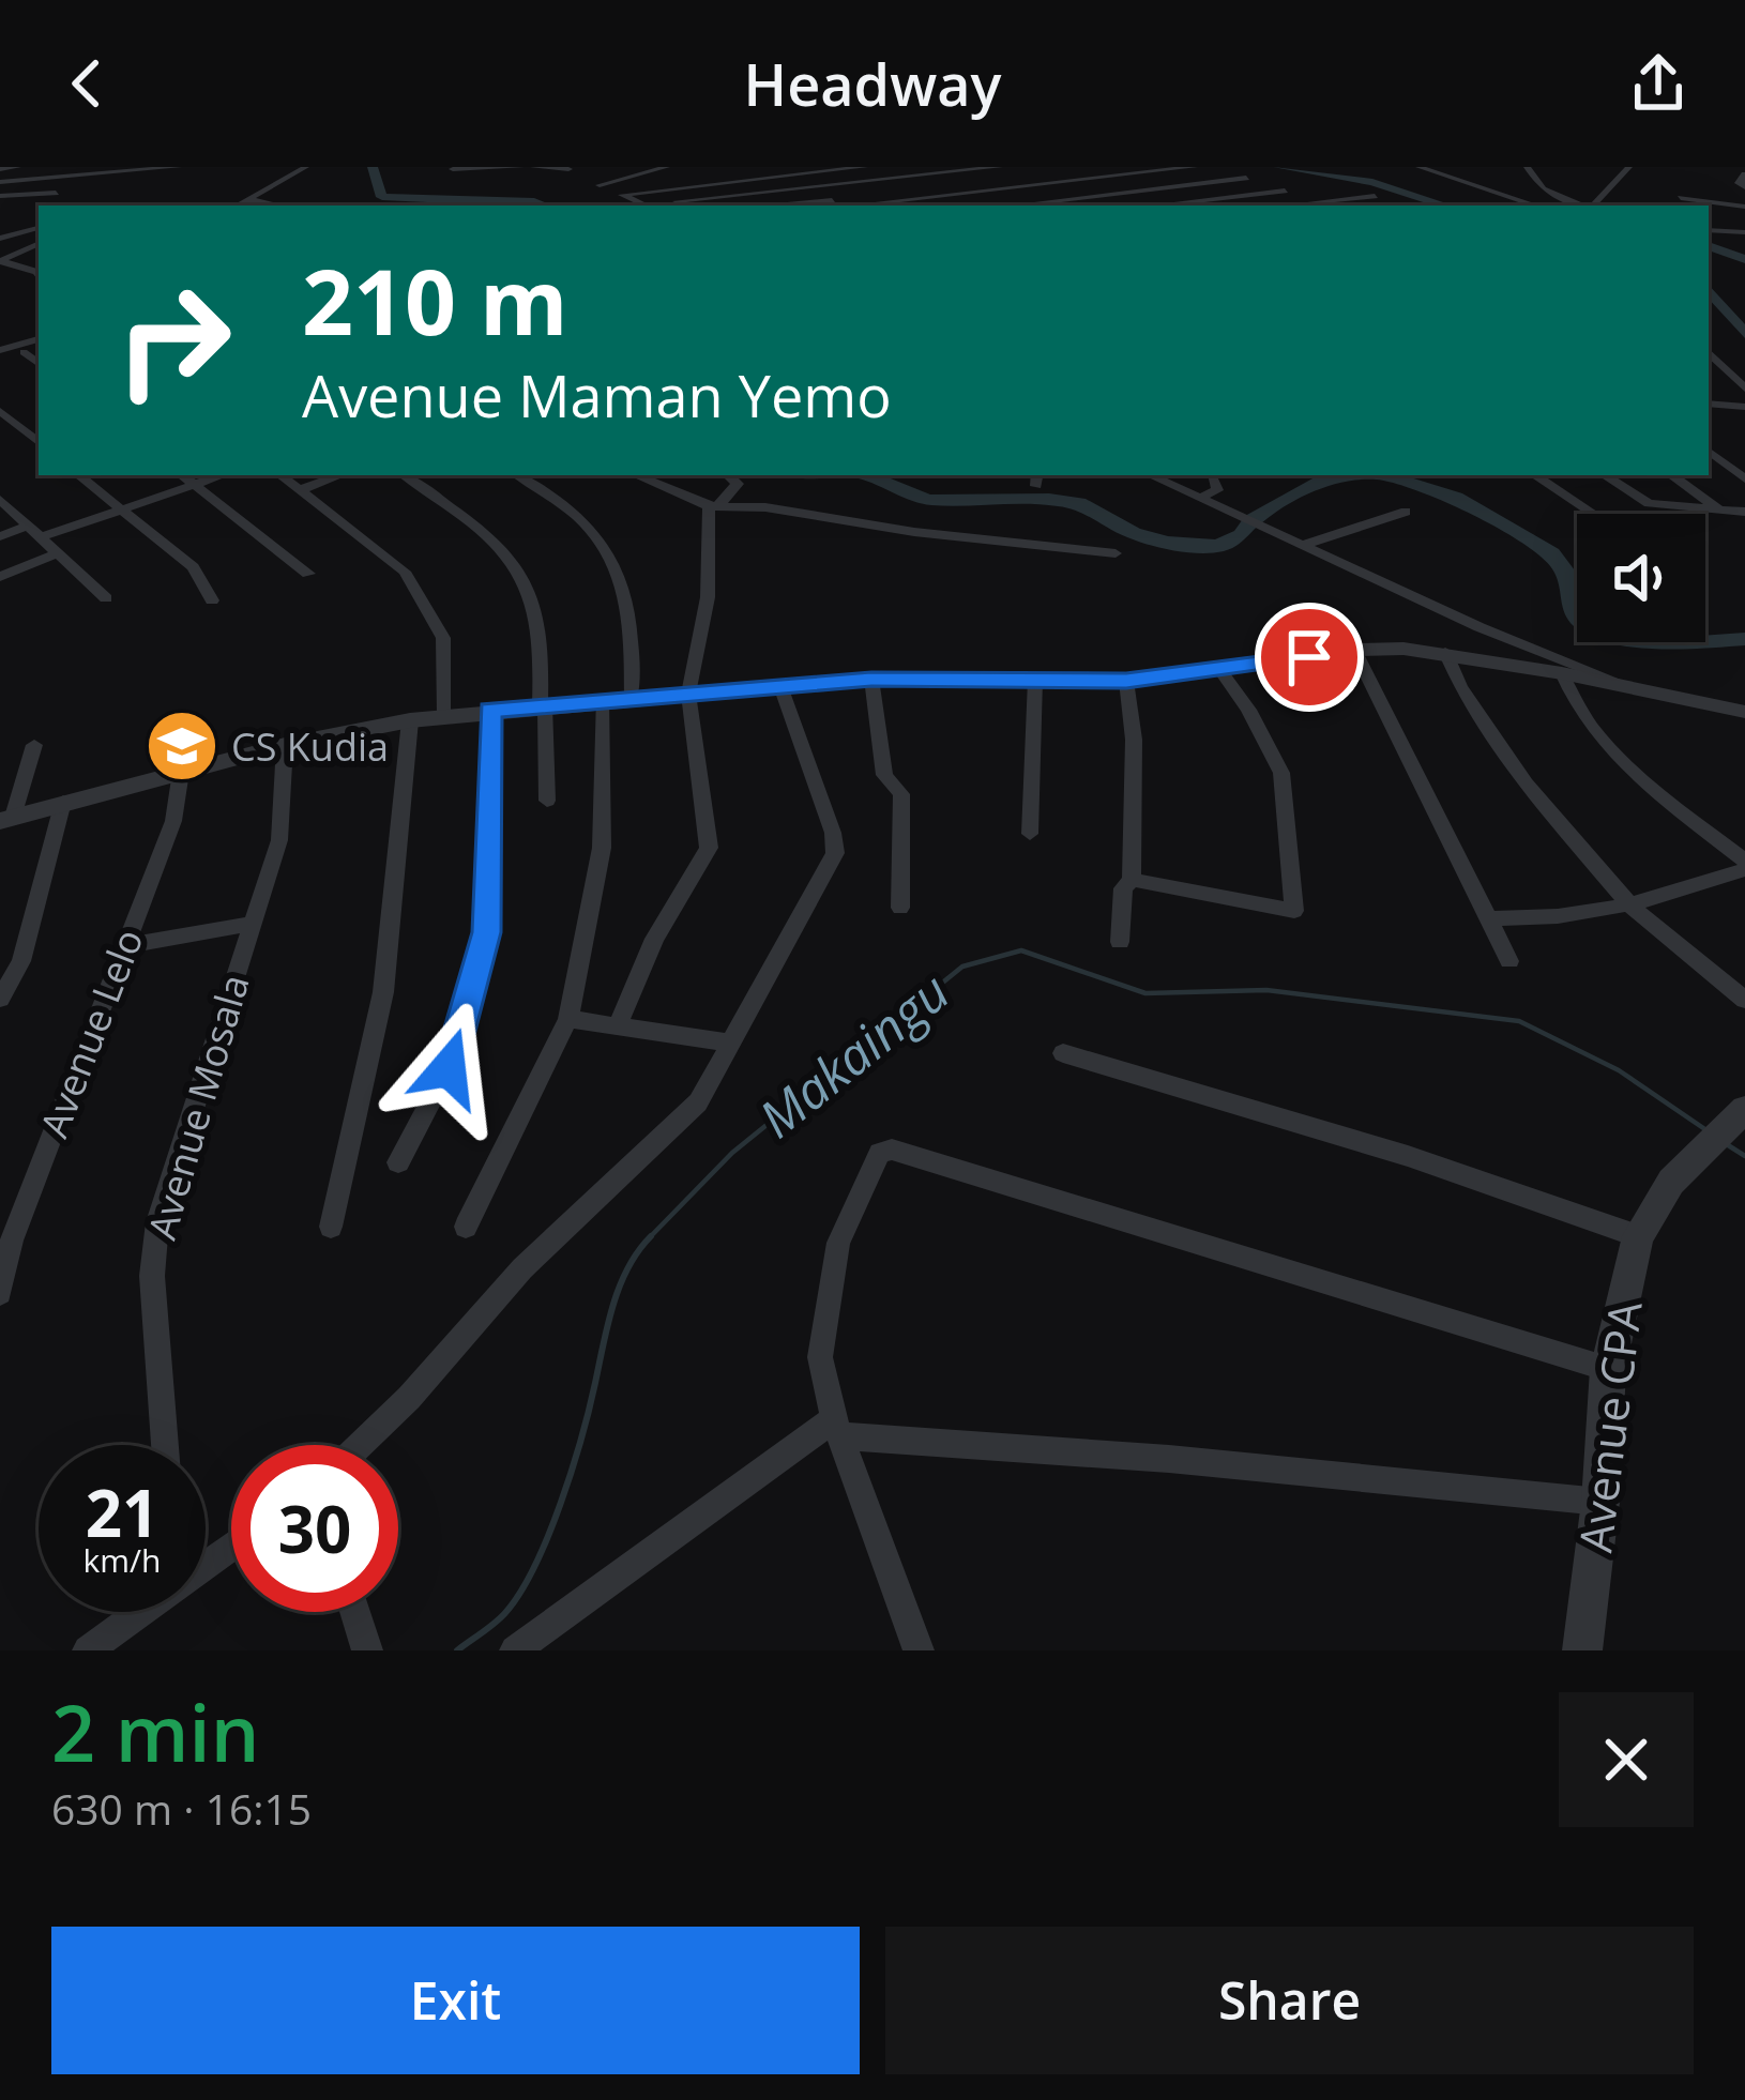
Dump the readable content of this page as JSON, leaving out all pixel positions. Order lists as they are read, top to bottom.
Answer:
{
  "streets": {
    "street": ["Avenue Lelo", "Avenue Mosala", "Avenue CPA"]
  },
  "water": ["Makaingu"],
  "places": {
    "school or university": ["CS Kudia"]
  },
  "page": {
    "header": "Headway",
    "turn": ["210 m", "Avenue Maman Yemo"],
    "speed": "21 km/h",
    "limit": "30",
    "heading": ["2 min", "630 m · 16:15"],
    "buttons": ["Exit", "Share"]
  }
}
